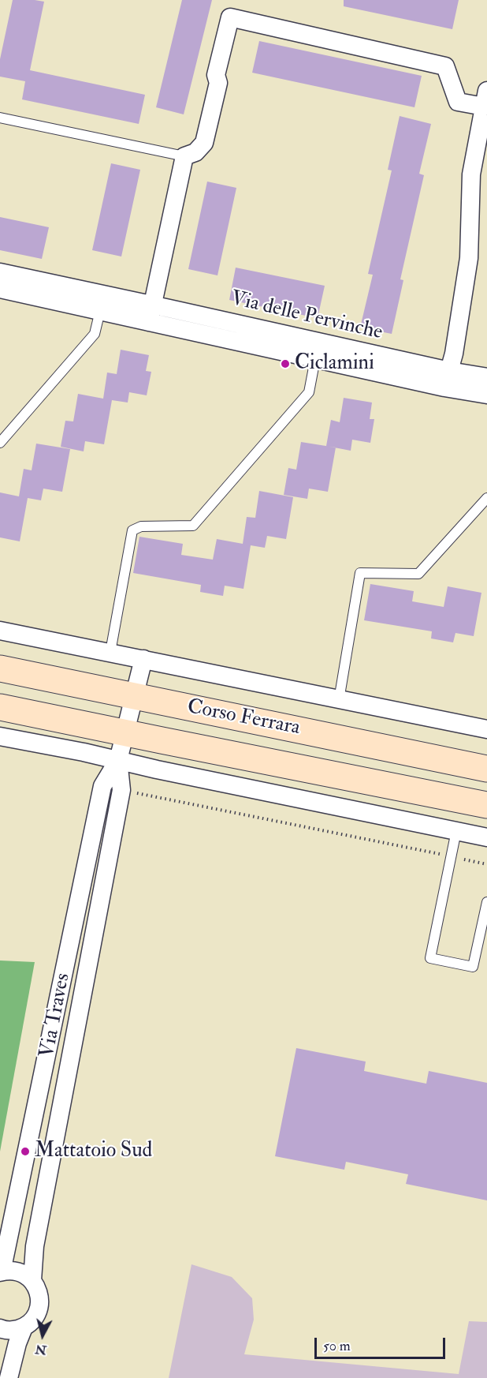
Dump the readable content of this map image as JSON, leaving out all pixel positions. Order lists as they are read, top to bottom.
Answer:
{
  "streets": {
    "main road": ["Corso Ferrara"],
    "street": ["Via delle Pervinche", "Via Traves"]
  },
  "crossings": [
    ["Via delle Pervinche", "Corso Ferrara"],
    ["Corso Ferrara", "Via Traves"]
  ],
  "places": ["Ciclamini", "Mattatoio Sud"],
  "scale_bar": "50 m",
  "north": "bottom"
}
